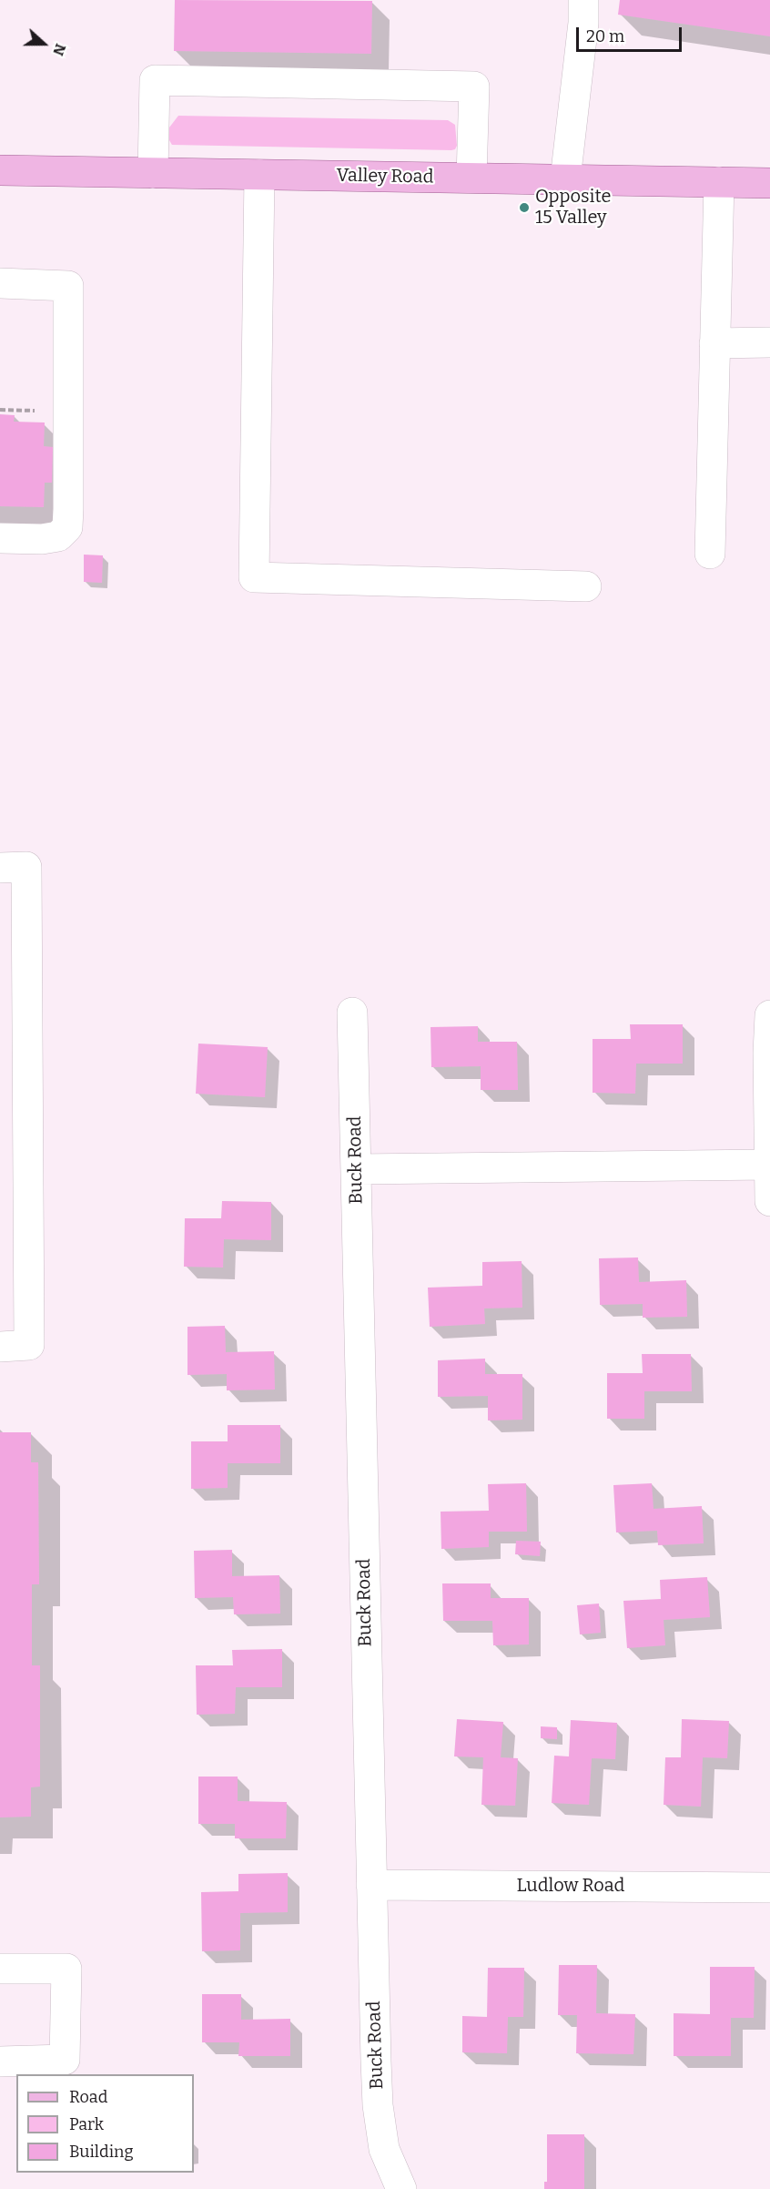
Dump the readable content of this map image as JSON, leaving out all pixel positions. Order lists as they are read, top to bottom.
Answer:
{
  "streets": {
    "main road": ["Valley Road"],
    "street": ["Buck Road", "Ludlow Road"]
  },
  "crossings": [
    ["Buck Road", "Ludlow Road"]
  ],
  "places": ["Opposite 15 Valley"],
  "legend": ["Road", "Park", "Building"],
  "scale_bar": "20 m",
  "north": "right"
}
